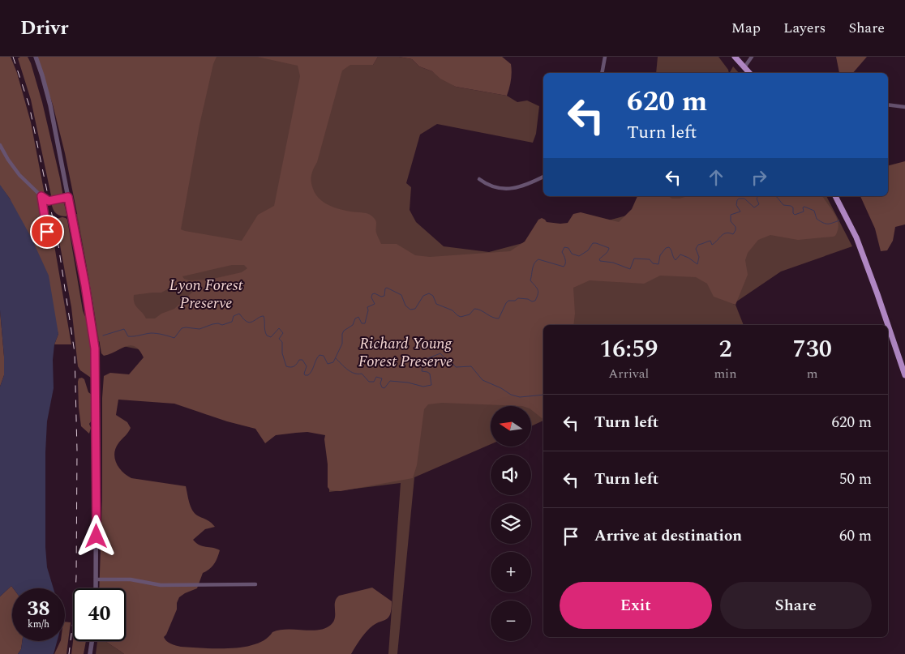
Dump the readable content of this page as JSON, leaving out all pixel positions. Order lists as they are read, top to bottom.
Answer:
{
  "parks": ["Lyon Forest Preserve", "Richard Young Forest Preserve"],
  "north": "left",
  "page": {
    "header": "Drivr",
    "nav": ["Map", "Layers", "Share"],
    "turn": ["620 m", "Turn left"],
    "eta": [
      "16:59",
      "Arrival",
      "2",
      "min",
      "730",
      "m"
    ],
    "list": [
      {
        "name": "Turn left",
        "value": "620 m"
      },
      {
        "name": "Turn left",
        "value": "50 m"
      },
      {
        "name": "Arrive at destination",
        "value": "60 m"
      }
    ],
    "map_buttons": ["+", "−"],
    "buttons": ["Exit", "Share"],
    "speed": "38 km/h",
    "limit": "40"
  }
}
